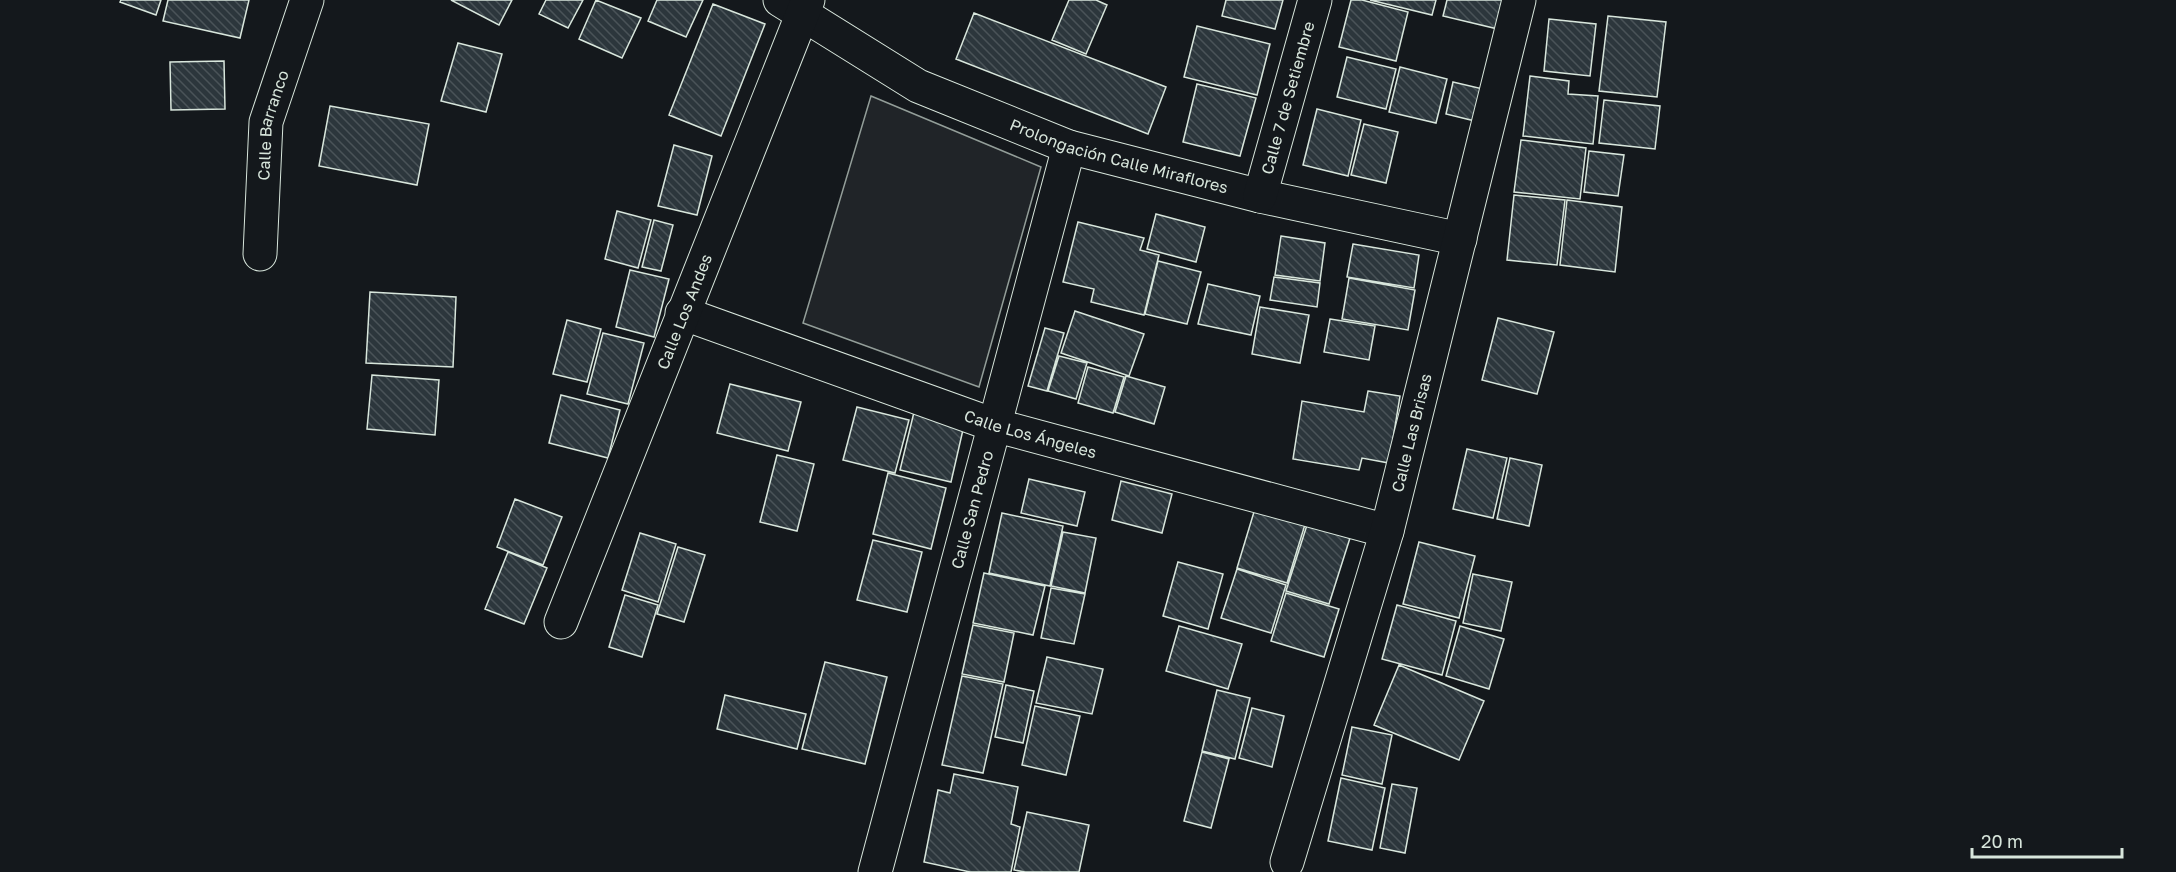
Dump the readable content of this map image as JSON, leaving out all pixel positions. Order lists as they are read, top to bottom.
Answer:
{
  "streets": {
    "street": [
      "Calle 7 de Setiembre",
      "Calle Barranco",
      "Prolongación Calle Miraflores",
      "Calle Los Andes",
      "Calle Los Ángeles",
      "Calle Las Brisas",
      "Calle San Pedro"
    ]
  },
  "crossings": [
    ["Calle 7 de Setiembre", "Prolongación Calle Miraflores"],
    ["Prolongación Calle Miraflores", "Calle Los Andes"],
    ["Prolongación Calle Miraflores", "Calle Las Brisas"],
    ["Prolongación Calle Miraflores", "Calle San Pedro"],
    ["Calle Los Andes", "Calle Los Ángeles"],
    ["Calle Los Ángeles", "Calle Las Brisas"],
    ["Calle Los Ángeles", "Calle San Pedro"]
  ],
  "scale_bar": "20 m"
}
